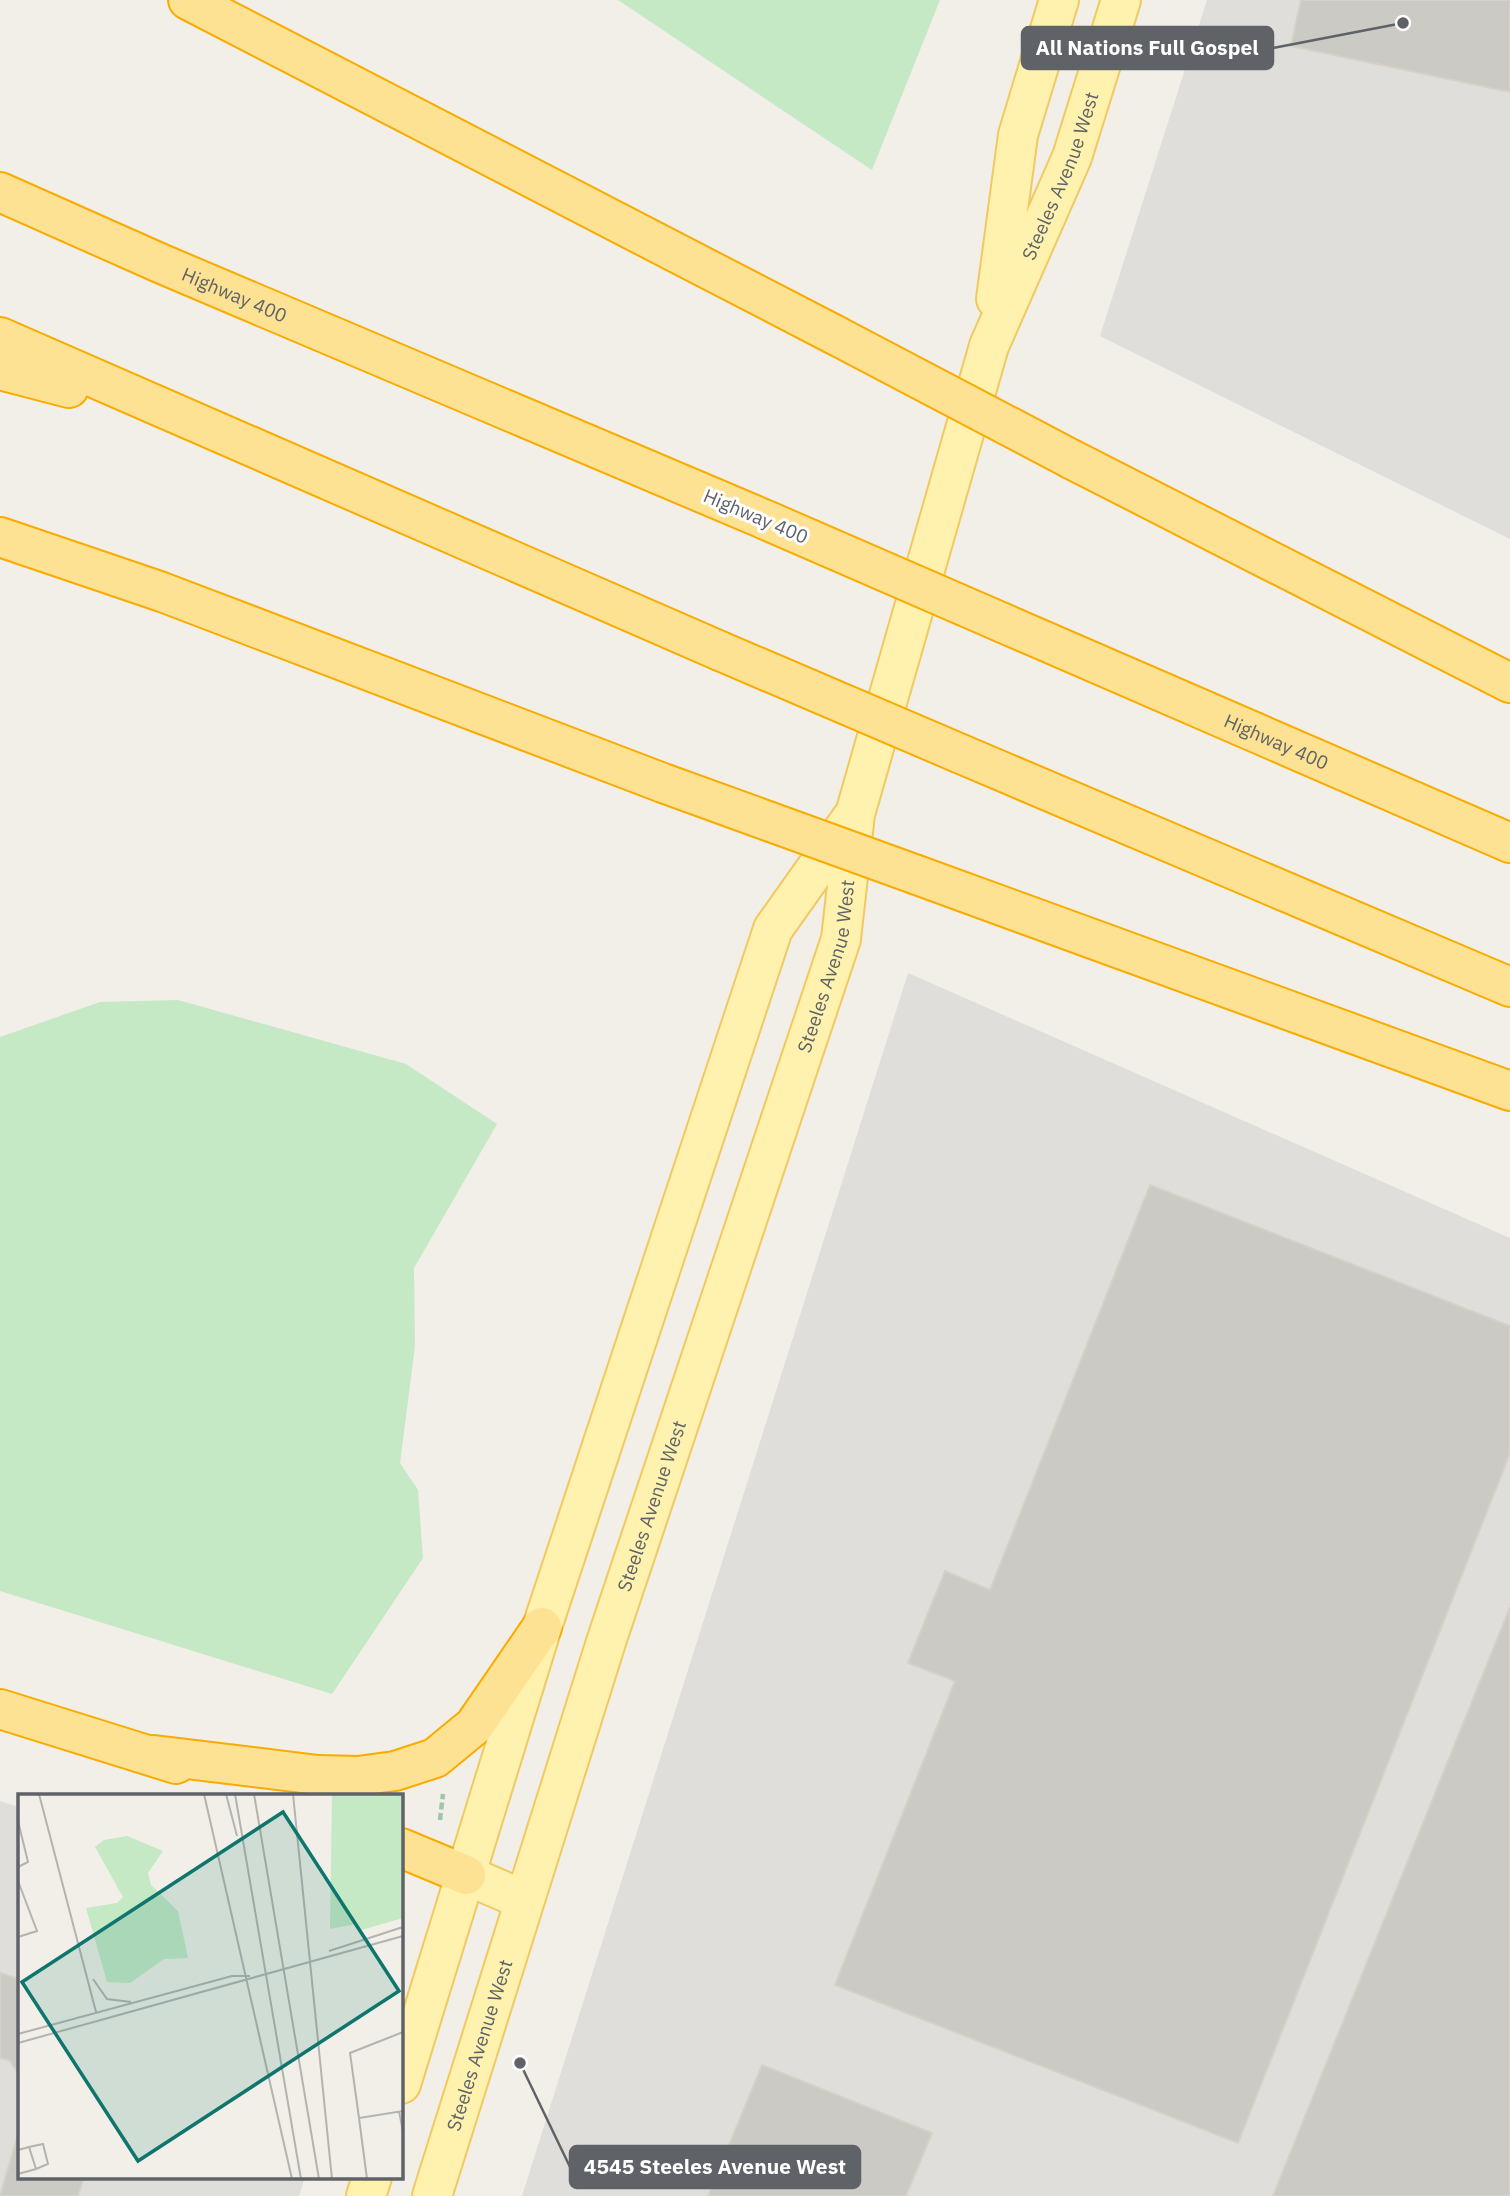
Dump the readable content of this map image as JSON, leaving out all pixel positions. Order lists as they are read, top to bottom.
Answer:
{
  "streets": {
    "highway": ["Highway 400"],
    "main road": ["Steeles Avenue West"]
  },
  "places": ["All Nations Full Gospel", "4545 Steeles Avenue West"]
}
